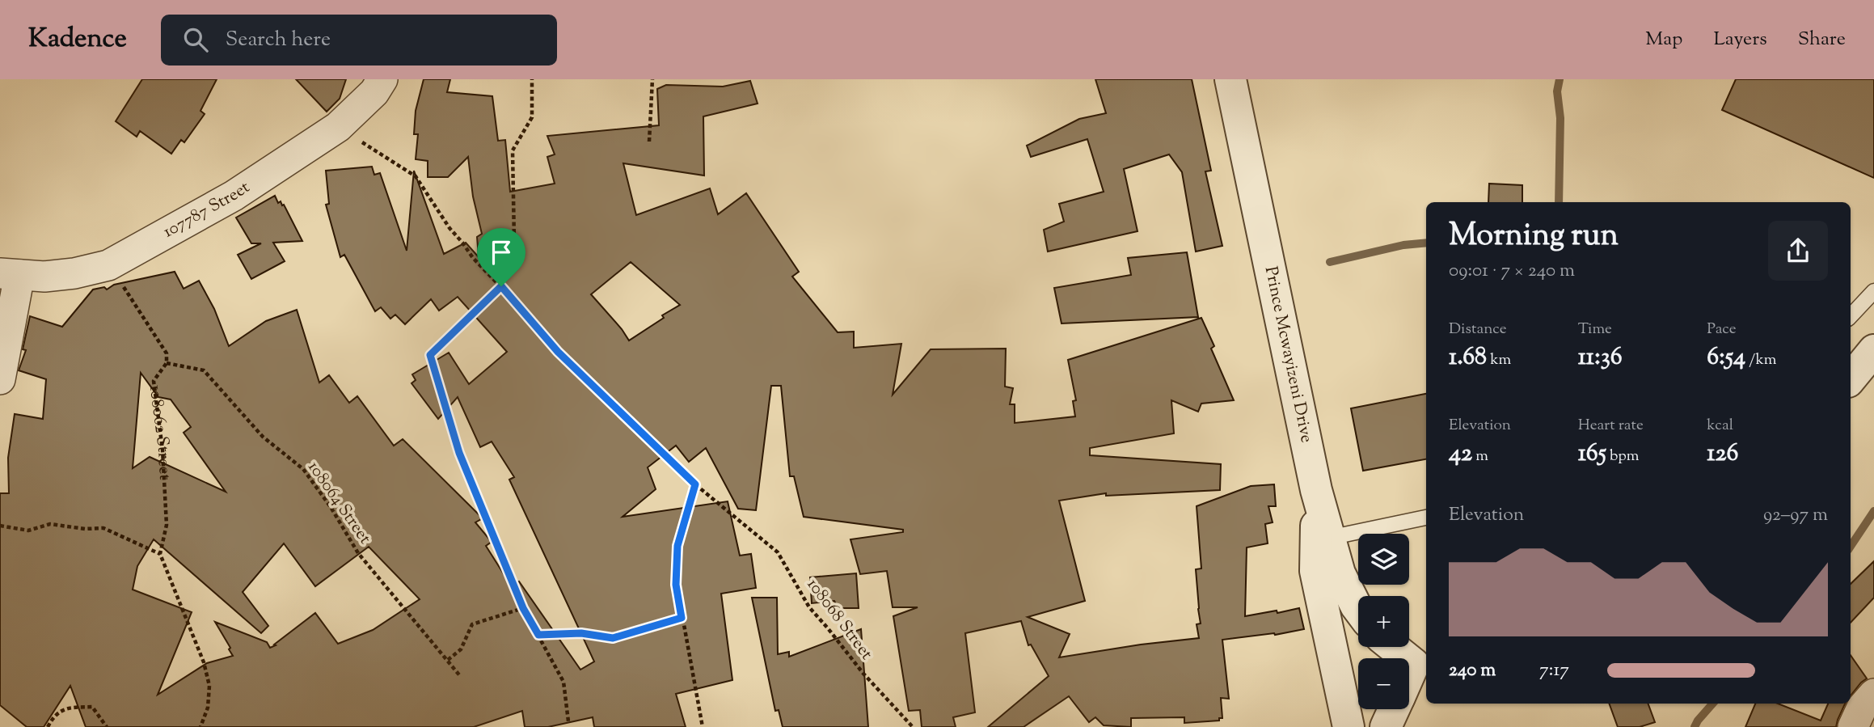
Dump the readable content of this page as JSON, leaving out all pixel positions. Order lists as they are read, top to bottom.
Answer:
{
  "streets": {
    "street": ["107787 Street", "Prince Mcwayizeni Drive"],
    "path": ["108062 Street", "108064 Street", "108068 Street"]
  },
  "crossings": [
    ["107787 Street", "108062 Street"],
    ["107787 Street", "108068 Street"],
    ["108062 Street", "108064 Street"]
  ],
  "page": {
    "header": "Kadence",
    "search": "Search here",
    "nav": ["Map", "Layers", "Share"],
    "heading": ["Morning run", "09:01 · 7 × 240 m"],
    "stats": [
      ["Distance", "1.68 km"],
      ["Time", "11:36"],
      ["Pace", "6:54 /km"],
      ["Elevation", "42 m"],
      ["Heart rate", "165 bpm"],
      ["kcal", "126"]
    ],
    "chart": ["Elevation", "92–97 m"],
    "map_buttons": ["+", "−"],
    "list": [
      {
        "name": "240 m",
        "note": "7:17"
      }
    ]
  }
}
